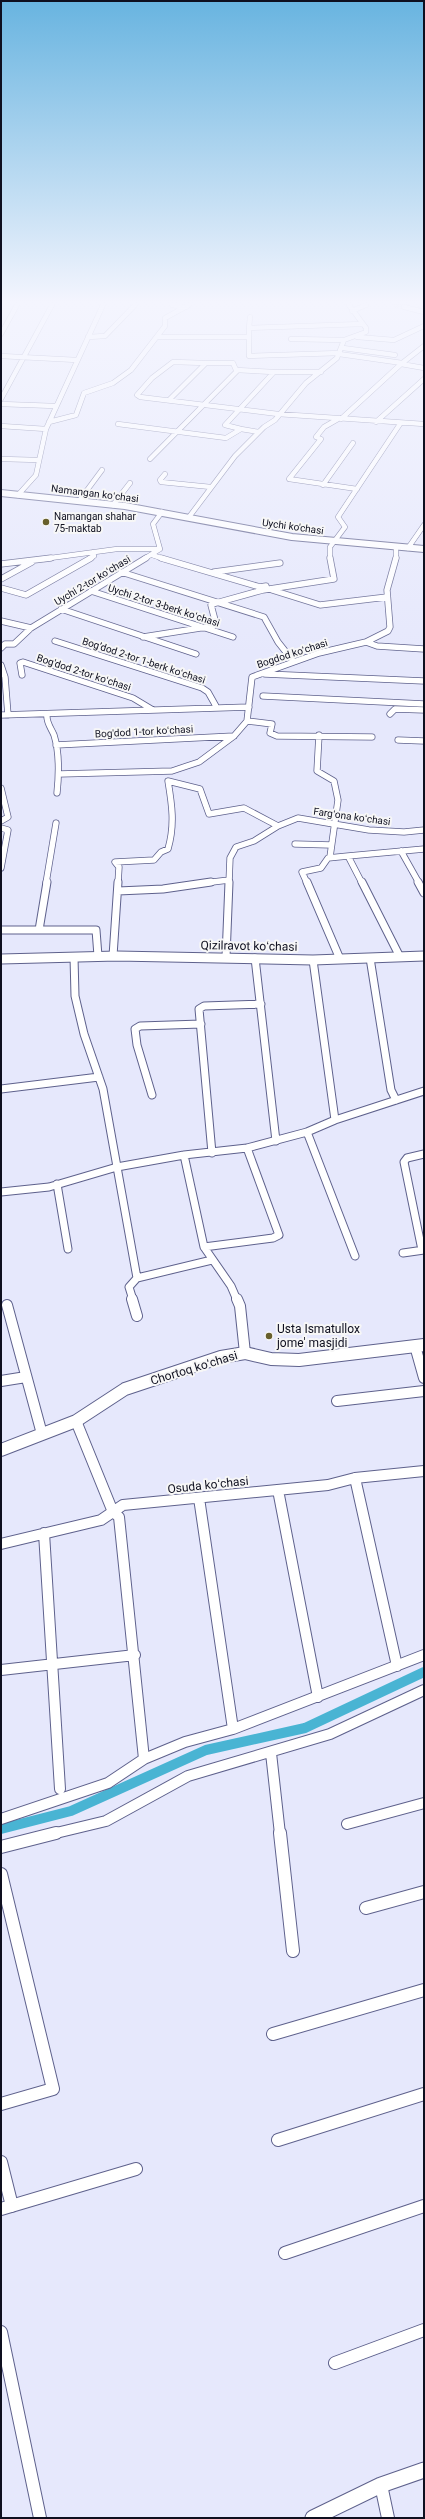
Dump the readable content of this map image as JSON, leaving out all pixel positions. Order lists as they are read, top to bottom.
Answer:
{
  "streets": {
    "main road": ["Namangan koʻchasi", "Uychi ko'chasi", "Chortoq koʻchasi"],
    "street": [
      "Uychi 2-tor koʻchasi",
      "Uychi 2-tor 3-berk koʻchasi",
      "Bogdod koʻchasi",
      "Bogʼdod 2-tor 1-berk koʻchasi",
      "Bog'dod 2-tor koʻchasi",
      "Bog'dod 1-tor koʻchasi",
      "Fargʻona koʻchasi",
      "Qizilravot koʻchasi",
      "Osuda koʻchasi"
    ]
  },
  "crossings": [
    ["Namangan koʻchasi", "Uychi ko'chasi"],
    ["Uychi ko'chasi", "Bogdod koʻchasi"],
    ["Uychi 2-tor koʻchasi", "Uychi 2-tor 3-berk koʻchasi"]
  ],
  "places": ["Namangan shahar 75-maktab", "Usta Ismatullox jome' masjidi"]
}
